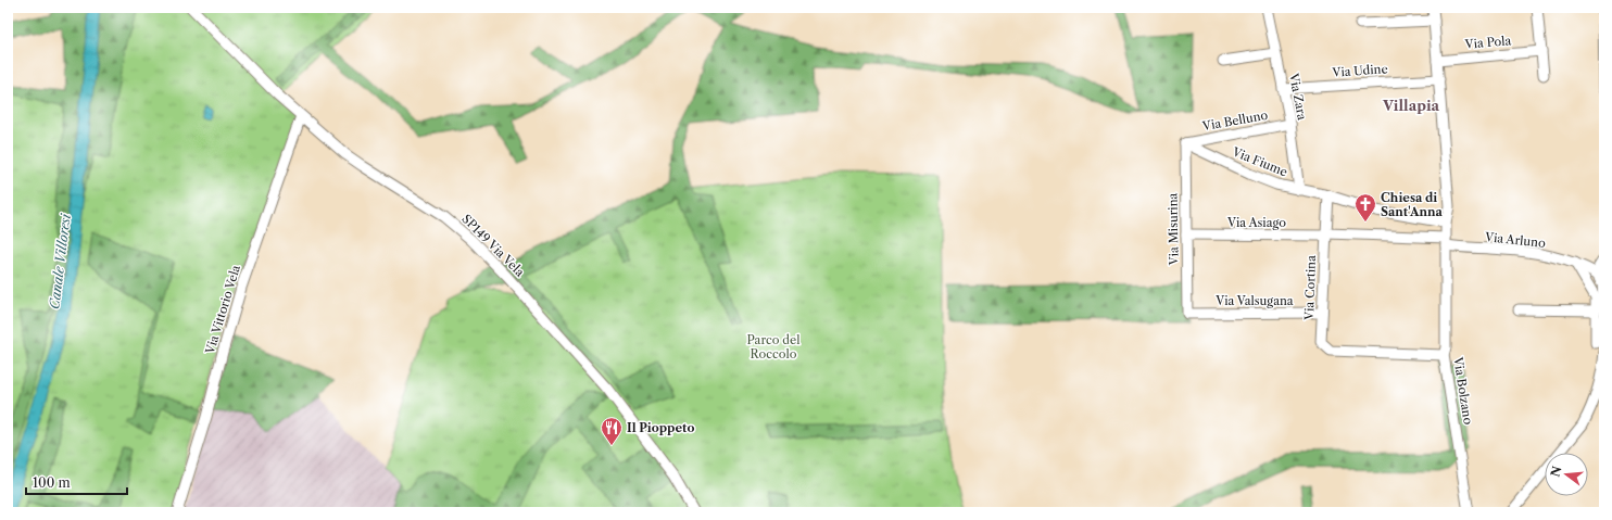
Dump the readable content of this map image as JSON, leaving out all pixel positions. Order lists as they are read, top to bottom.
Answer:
{
  "streets": {
    "street": [
      "Via Pola",
      "Via Udine",
      "Via Zara",
      "Via Belluno",
      "Via Fiume",
      "Via Asiago",
      "Via Misurina",
      "Via Arluno",
      "SP149 Via Vela",
      "Via Cortina",
      "Via Valsugana",
      "Via Vittorio Vela",
      "Via Bolzano"
    ]
  },
  "crossings": [
    ["Via Pola", "Via Bolzano"],
    ["Via Udine", "Via Zara"],
    ["Via Udine", "Via Bolzano"],
    ["Via Zara", "Via Belluno"],
    ["Via Zara", "Via Fiume"],
    ["Via Belluno", "Via Fiume"],
    ["Via Belluno", "Via Misurina"],
    ["Via Fiume", "Via Misurina"],
    ["Via Fiume", "Via Cortina"],
    ["Via Fiume", "Via Bolzano"],
    ["Via Asiago", "Via Misurina"],
    ["Via Asiago", "Via Arluno"],
    ["Via Asiago", "Via Cortina"],
    ["Via Asiago", "Via Bolzano"],
    ["Via Misurina", "Via Valsugana"],
    ["Via Arluno", "Via Bolzano"],
    ["SP149 Via Vela", "Via Vittorio Vela"],
    ["Via Cortina", "Via Valsugana"],
    ["Via Cortina", "Via Bolzano"]
  ],
  "districts": ["Villapia"],
  "water": ["Canale Villoresi"],
  "parks": ["Parco del Roccolo"],
  "places": {
    "church": ["Chiesa di Sant'Anna"],
    "restaurant": ["Il Pioppeto"]
  },
  "scale_bar": "100 m",
  "north": "left"
}
